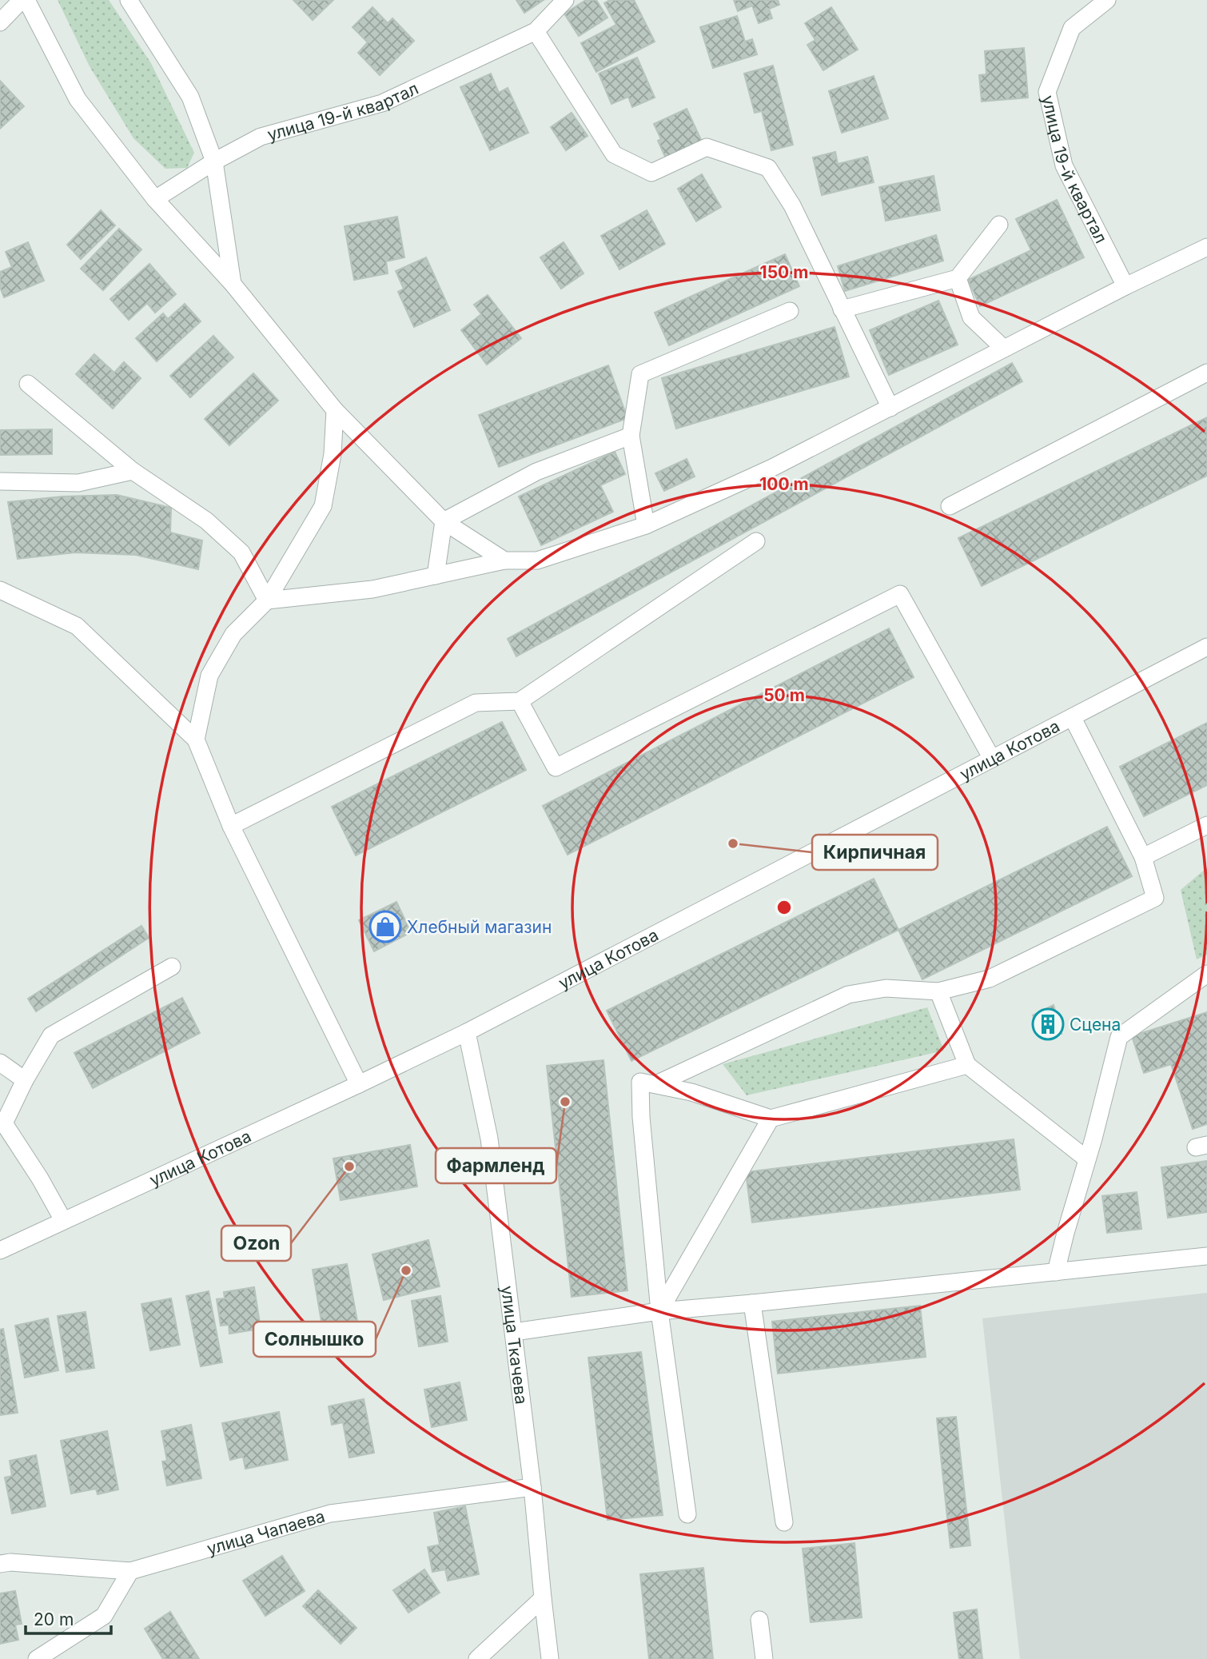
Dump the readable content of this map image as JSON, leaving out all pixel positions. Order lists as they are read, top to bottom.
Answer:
{
  "streets": {
    "street": [
      "улица 19-й квартал",
      "улица Котова",
      "улица Ткачева",
      "улица Чапаева"
    ]
  },
  "crossings": [
    ["улица Котова", "улица Ткачева"],
    ["улица Ткачева", "улица Чапаева"]
  ],
  "places": {
    "other": [
      "Кирпичная",
      "Фармленд",
      "Ozon",
      "Солнышко"
    ],
    "shop": ["Хлебный магазин"],
    "building": ["Сцена"]
  },
  "scale_bar": "20 m",
  "rings": ["150 m", "100 m", "50 m"]
}
